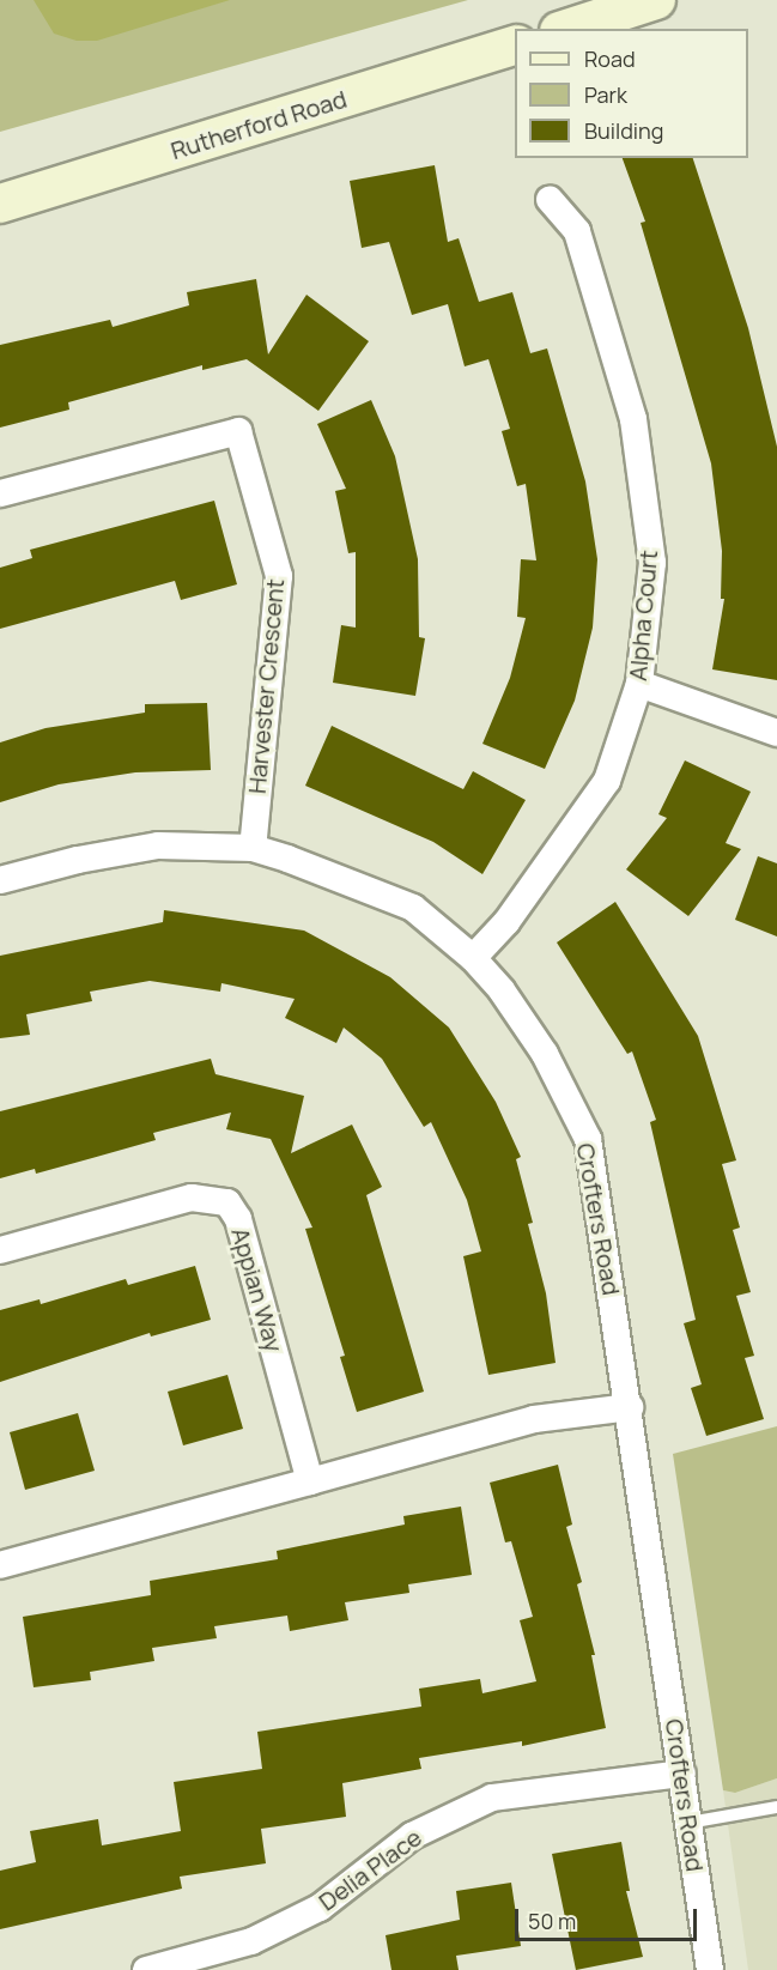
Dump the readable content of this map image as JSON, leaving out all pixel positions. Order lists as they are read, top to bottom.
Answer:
{
  "streets": {
    "main road": ["Rutherford Road"],
    "street": [
      "Alpha Court",
      "Harvester Crescent",
      "Crofters Road",
      "Appian Way",
      "Delia Place"
    ]
  },
  "crossings": [
    ["Alpha Court", "Crofters Road"],
    ["Harvester Crescent", "Crofters Road"],
    ["Crofters Road", "Delia Place"]
  ],
  "legend": ["Road", "Park", "Building"],
  "scale_bar": "50 m"
}
